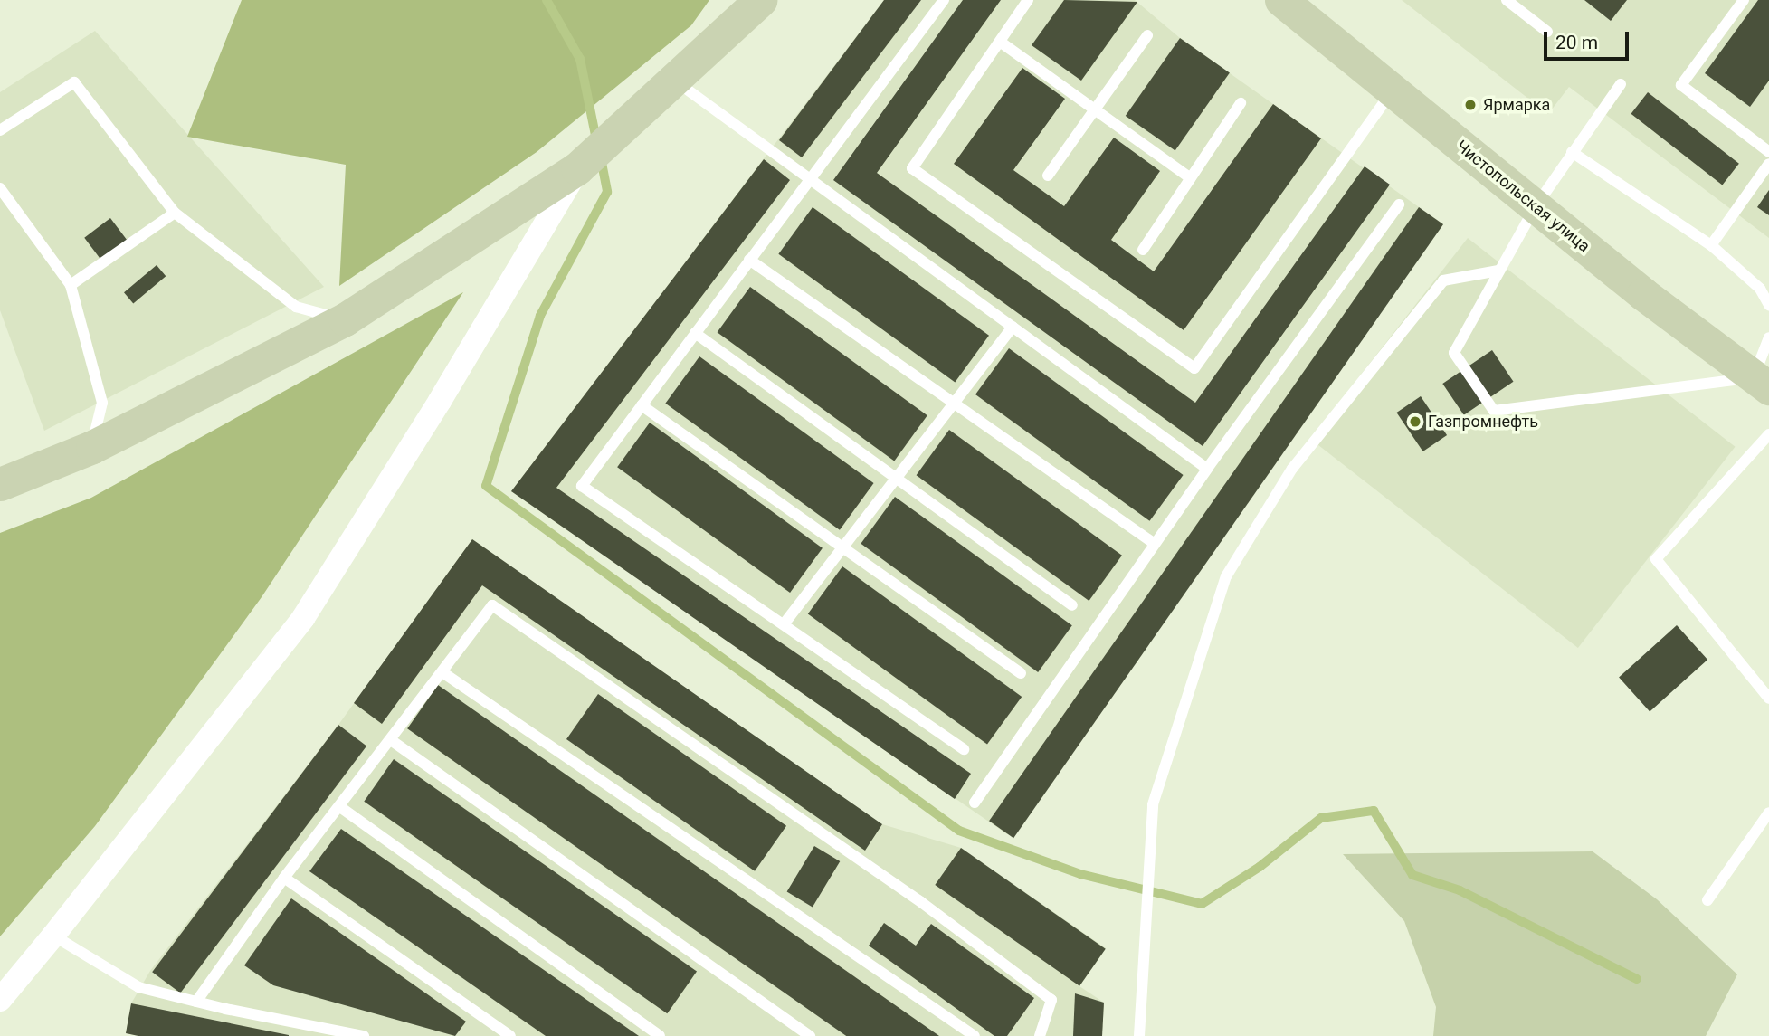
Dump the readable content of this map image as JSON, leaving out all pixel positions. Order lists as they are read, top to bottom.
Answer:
{
  "streets": {
    "main road": ["Чистопольская улица"]
  },
  "places": ["Ярмарка", "Газпромнефть"],
  "scale_bar": "20 m"
}
